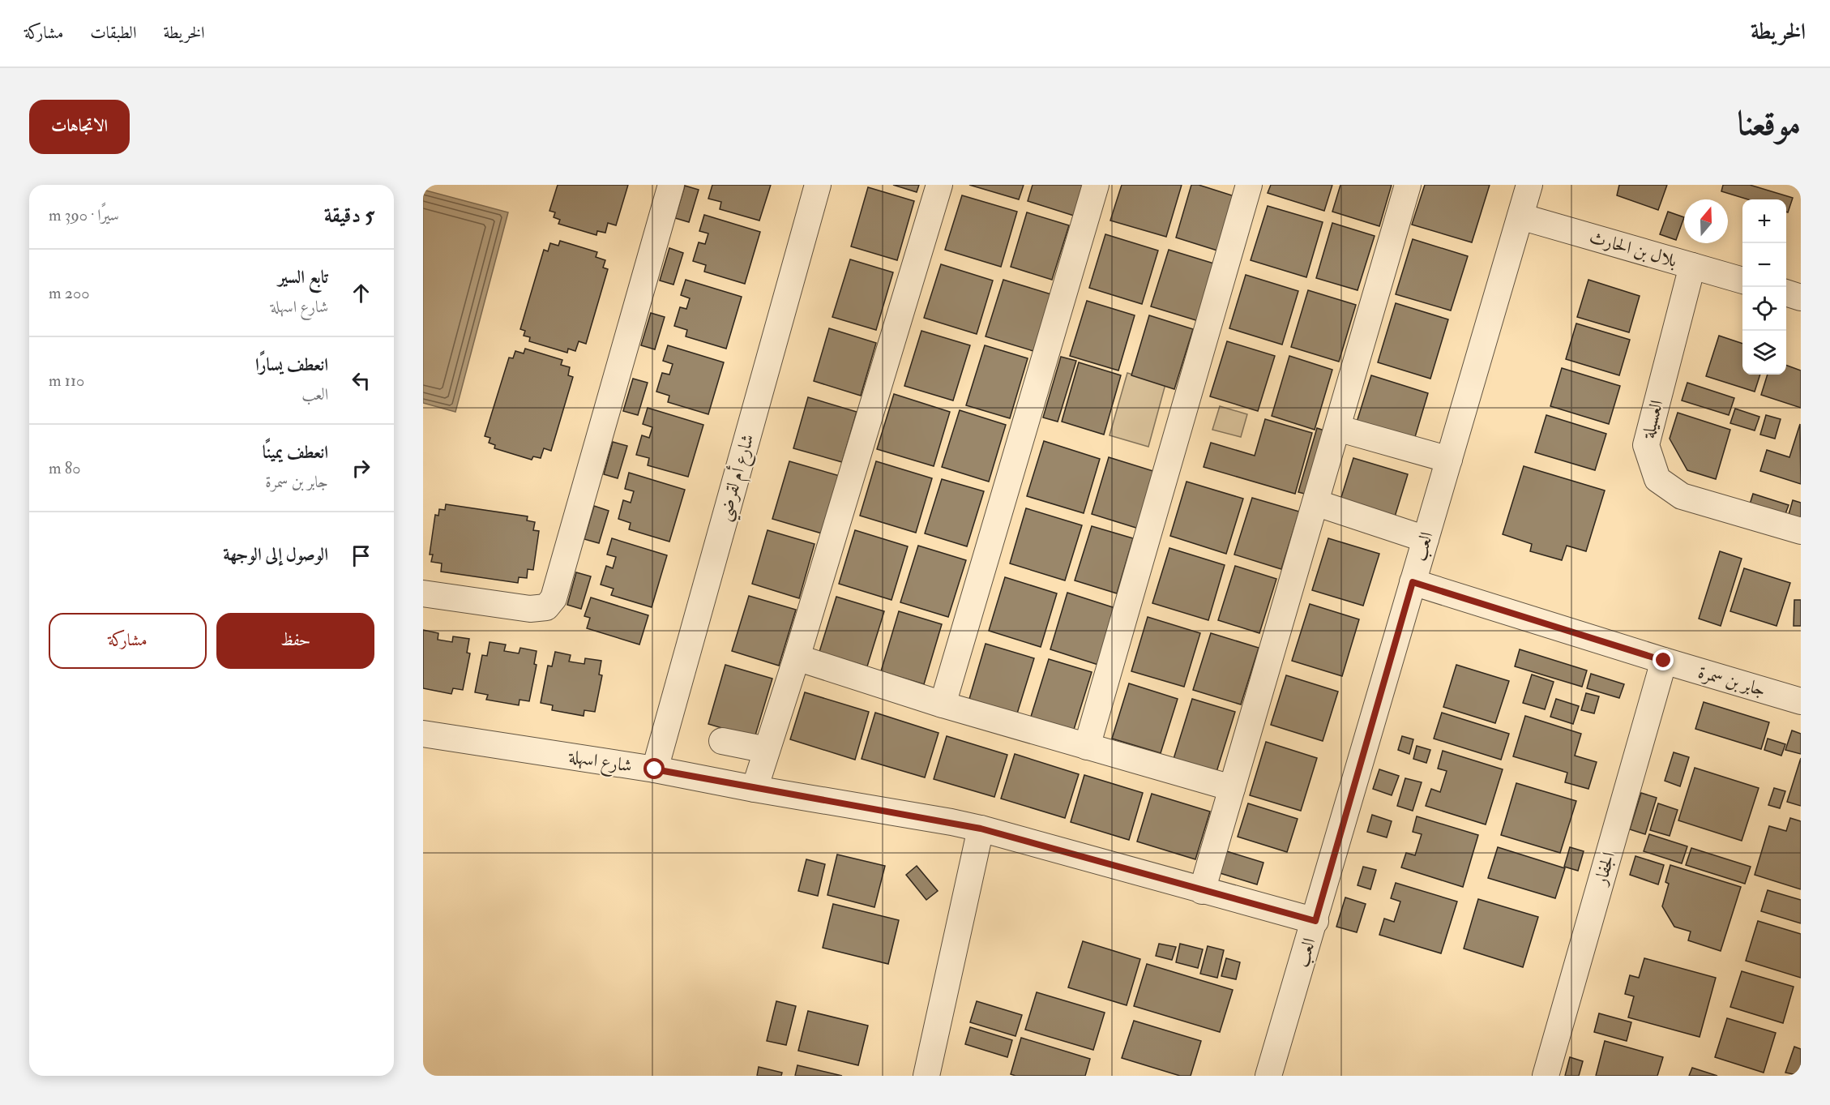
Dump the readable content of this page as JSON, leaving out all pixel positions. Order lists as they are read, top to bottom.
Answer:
{
  "streets": {
    "street": [
      "بلال بن الحارث",
      "العسيلة",
      "شارع أم لقرضي",
      "العب",
      "جابر بن سمرة",
      "شارع اسهلة",
      "الجفار"
    ]
  },
  "crossings": [
    ["بلال بن الحارث", "العسيلة"],
    ["بلال بن الحارث", "العب"],
    ["شارع أم لقرضي", "شارع اسهلة"],
    ["العب", "جابر بن سمرة"],
    ["العب", "شارع اسهلة"],
    ["جابر بن سمرة", "الجفار"]
  ],
  "north": "top",
  "page": {
    "header": "الخريطة",
    "nav": ["الخريطة", "الطبقات", "مشاركة"],
    "title": "موقعنا",
    "buttons": [
      "الاتجاهات",
      ["حفظ", "مشاركة"]
    ],
    "heading": ["5 دقيقة", "سيرًا · 390 m"],
    "map_buttons": ["+", "−"],
    "list": [
      ["تابع السير", "شارع اسهلة", "200 m"],
      ["انعطف يسارًا", "العب", "110 m"],
      ["انعطف يمينًا", "جابر بن سمرة", "80 m"],
      "الوصول إلى الوجهة"
    ]
  }
}
